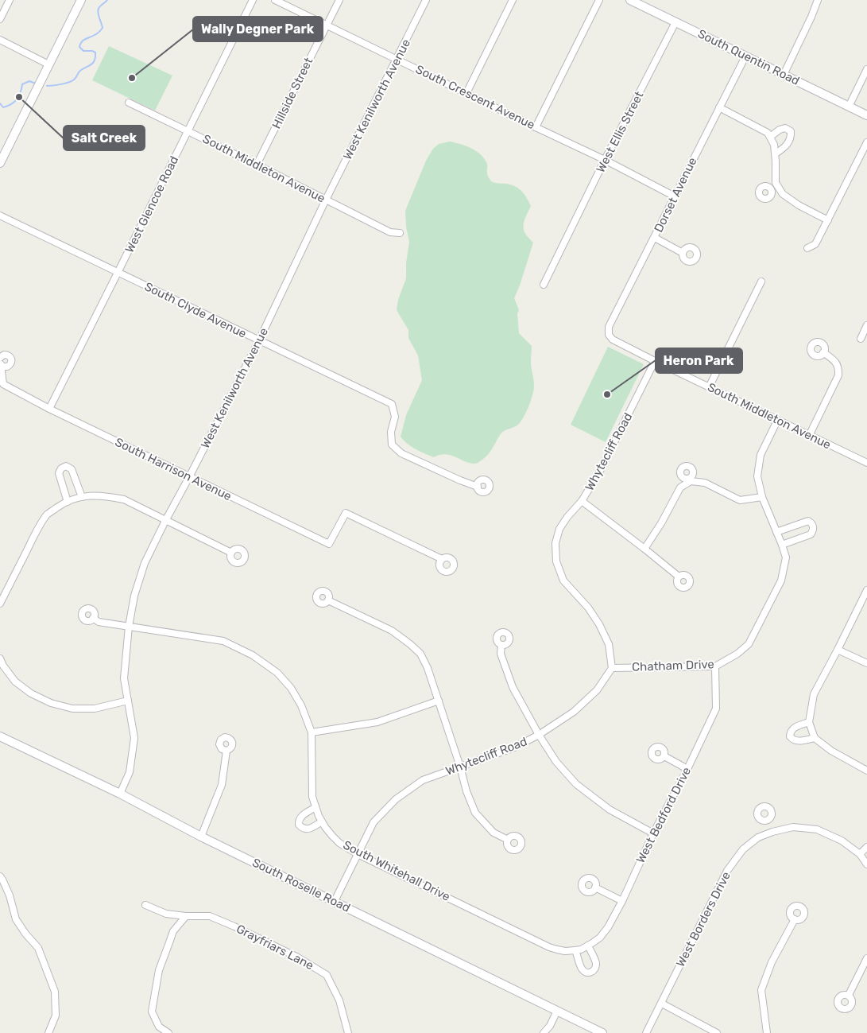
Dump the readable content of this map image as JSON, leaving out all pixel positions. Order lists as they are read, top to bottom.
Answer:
{
  "streets": {
    "main road": ["South Quentin Road", "South Roselle Road"],
    "street": [
      "Hillside Street",
      "South Crescent Avenue",
      "West Kenilworth Avenue",
      "West Ellis Street",
      "South Middleton Avenue",
      "Dorset Avenue",
      "West Glencoe Road",
      "South Clyde Avenue",
      "Whytecliff Road",
      "South Harrison Avenue",
      "Chatham Drive",
      "West Bedford Drive",
      "South Whitehall Drive",
      "West Borders Drive",
      "Grayfriars Lane"
    ]
  },
  "crossings": [
    ["South Quentin Road", "West Ellis Street"],
    ["South Quentin Road", "Dorset Avenue"],
    ["Hillside Street", "South Crescent Avenue"],
    ["Hillside Street", "South Middleton Avenue"],
    ["South Crescent Avenue", "West Kenilworth Avenue"],
    ["South Crescent Avenue", "West Ellis Street"],
    ["South Crescent Avenue", "Dorset Avenue"],
    ["West Kenilworth Avenue", "South Middleton Avenue"],
    ["West Kenilworth Avenue", "South Clyde Avenue"],
    ["West Kenilworth Avenue", "South Harrison Avenue"],
    ["West Kenilworth Avenue", "South Whitehall Drive"],
    ["West Kenilworth Avenue", "South Roselle Road"],
    ["South Middleton Avenue", "Dorset Avenue"],
    ["South Middleton Avenue", "West Glencoe Road"],
    ["South Middleton Avenue", "Whytecliff Road"],
    ["South Middleton Avenue", "Chatham Drive"],
    ["West Glencoe Road", "South Clyde Avenue"],
    ["West Glencoe Road", "South Harrison Avenue"],
    ["Whytecliff Road", "Chatham Drive"],
    ["Whytecliff Road", "South Whitehall Drive"],
    ["Whytecliff Road", "South Roselle Road"],
    ["Chatham Drive", "West Bedford Drive"],
    ["West Bedford Drive", "South Whitehall Drive"]
  ],
  "places": ["Wally Degner Park", "Salt Creek", "Heron Park"]
}
